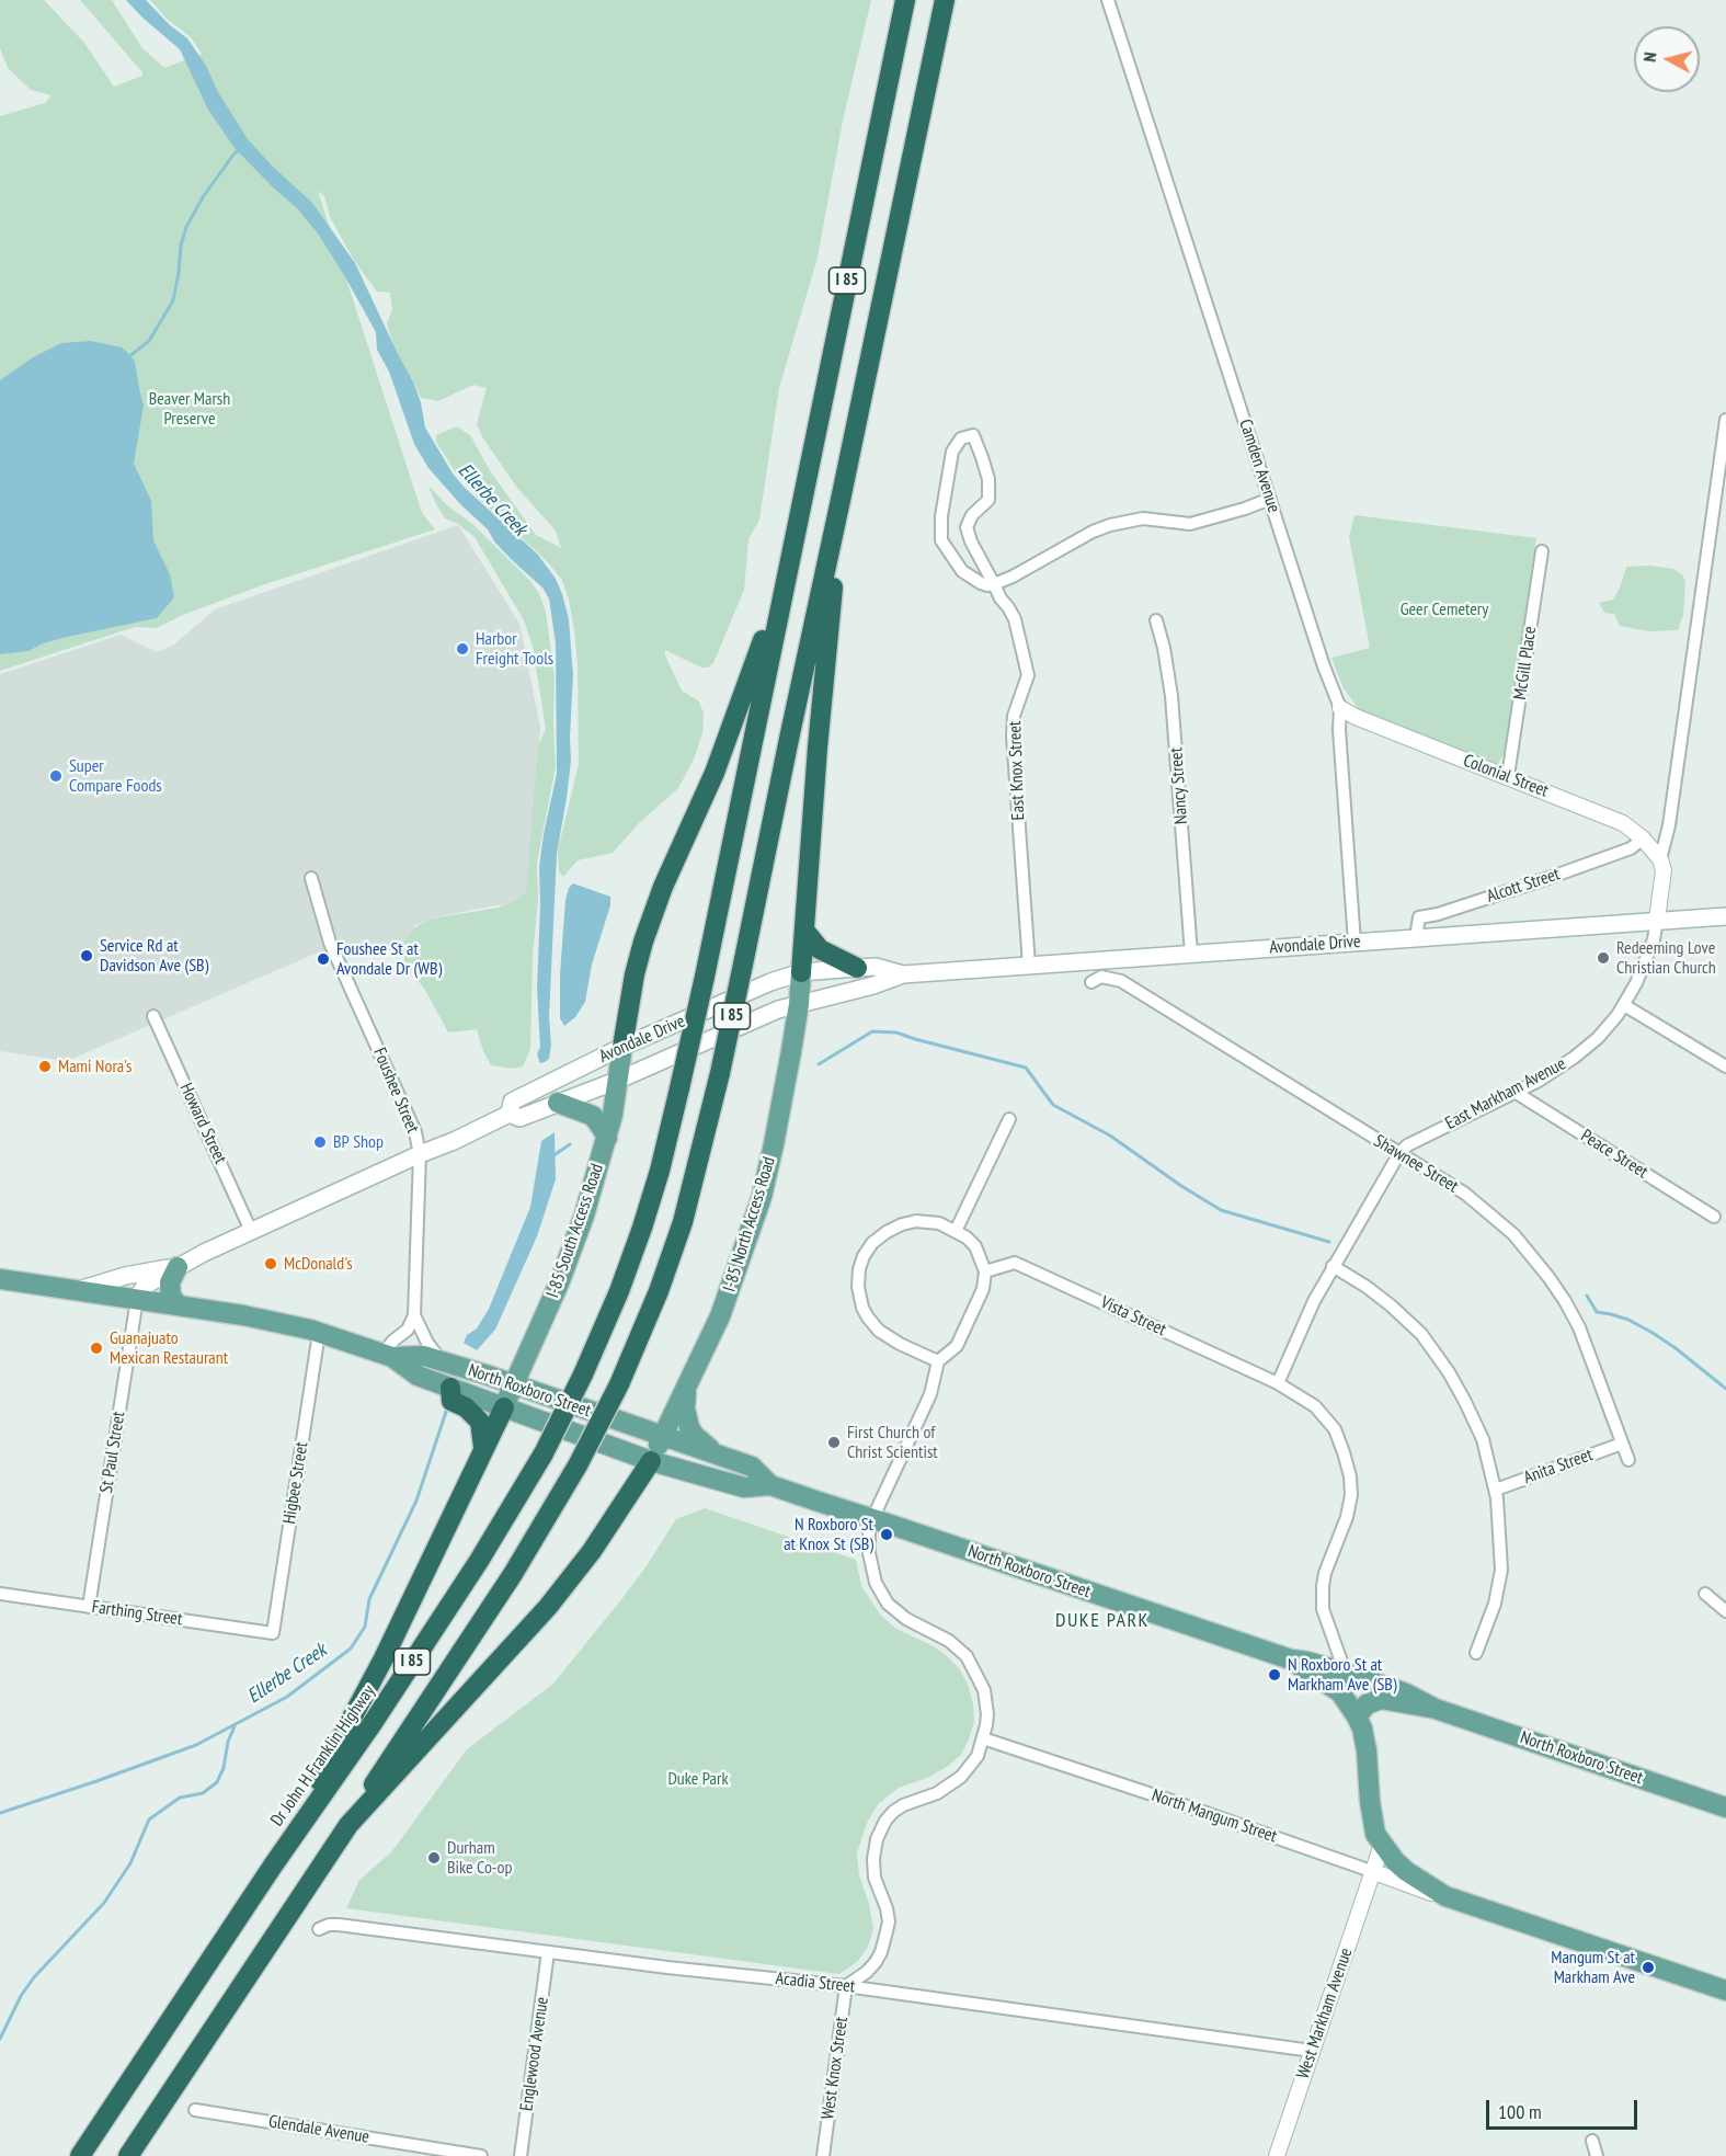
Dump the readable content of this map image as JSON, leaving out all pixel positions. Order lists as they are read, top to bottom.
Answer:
{
  "streets": {
    "highway": ["I 85", "Dr John H Franklin Highway"],
    "main road": [
      "Avondale Drive",
      "I-85 North Access Road",
      "I-85 South Access Road",
      "North Roxboro Street",
      "North Mangum Street"
    ],
    "street": [
      "Camden Avenue",
      "McGill Place",
      "East Knox Street",
      "Colonial Street",
      "Nancy Street",
      "Alcott Street",
      "Foushee Street",
      "East Markham Avenue",
      "Howard Street",
      "Peace Street",
      "Shawnee Street",
      "Vista Street",
      "St Paul Street",
      "Anita Street",
      "Higbee Street",
      "Farthing Street",
      "Acadia Street",
      "West Markham Avenue",
      "Englewood Avenue",
      "West Knox Street",
      "Glendale Avenue"
    ]
  },
  "crossings": [
    ["I 85", "Dr John H Franklin Highway"],
    ["Camden Avenue", "Colonial Street"],
    ["Camden Avenue", "Avondale Drive"],
    ["McGill Place", "Colonial Street"],
    ["East Knox Street", "Avondale Drive"],
    ["Colonial Street", "Alcott Street"],
    ["Colonial Street", "East Markham Avenue"],
    ["Nancy Street", "Avondale Drive"],
    ["Alcott Street", "Avondale Drive"],
    ["Avondale Drive", "Foushee Street"],
    ["Avondale Drive", "East Markham Avenue"],
    ["Avondale Drive", "Howard Street"],
    ["Avondale Drive", "I-85 North Access Road"],
    ["Avondale Drive", "I-85 South Access Road"],
    ["Avondale Drive", "North Roxboro Street"],
    ["Avondale Drive", "St Paul Street"],
    ["Foushee Street", "North Roxboro Street"],
    ["East Markham Avenue", "Peace Street"],
    ["East Markham Avenue", "Shawnee Street"],
    ["East Markham Avenue", "Vista Street"],
    ["Shawnee Street", "Anita Street"],
    ["I-85 North Access Road", "North Roxboro Street"],
    ["I-85 South Access Road", "North Roxboro Street"],
    ["North Roxboro Street", "St Paul Street"],
    ["North Roxboro Street", "Higbee Street"],
    ["St Paul Street", "Farthing Street"],
    ["Higbee Street", "Farthing Street"],
    ["North Mangum Street", "West Markham Avenue"],
    ["Acadia Street", "West Markham Avenue"],
    ["Acadia Street", "Englewood Avenue"],
    ["Acadia Street", "West Knox Street"]
  ],
  "districts": ["DUKE PARK"],
  "water": ["Ellerbe Creek"],
  "parks": ["Beaver Marsh Preserve", "Geer Cemetery", "Duke Park"],
  "places": [
    "Harbor Freight Tools",
    "Super Compare Foods",
    "Service Rd at Davidson Ave (SB)",
    "Redeeming Love Christian Church",
    "Foushee St at Avondale Dr (WB)",
    "Mami Nora's",
    "BP Shop",
    "McDonald's",
    "Guanajuato Mexican Restaurant",
    "First Church of Christ Scientist",
    "N Roxboro St at Knox St (SB)",
    "N Roxboro St at Markham Ave (SB)",
    "Durham Bike Co-op",
    "Mangum St at Markham Ave"
  ],
  "scale_bar": "100 m",
  "north": "left"
}
